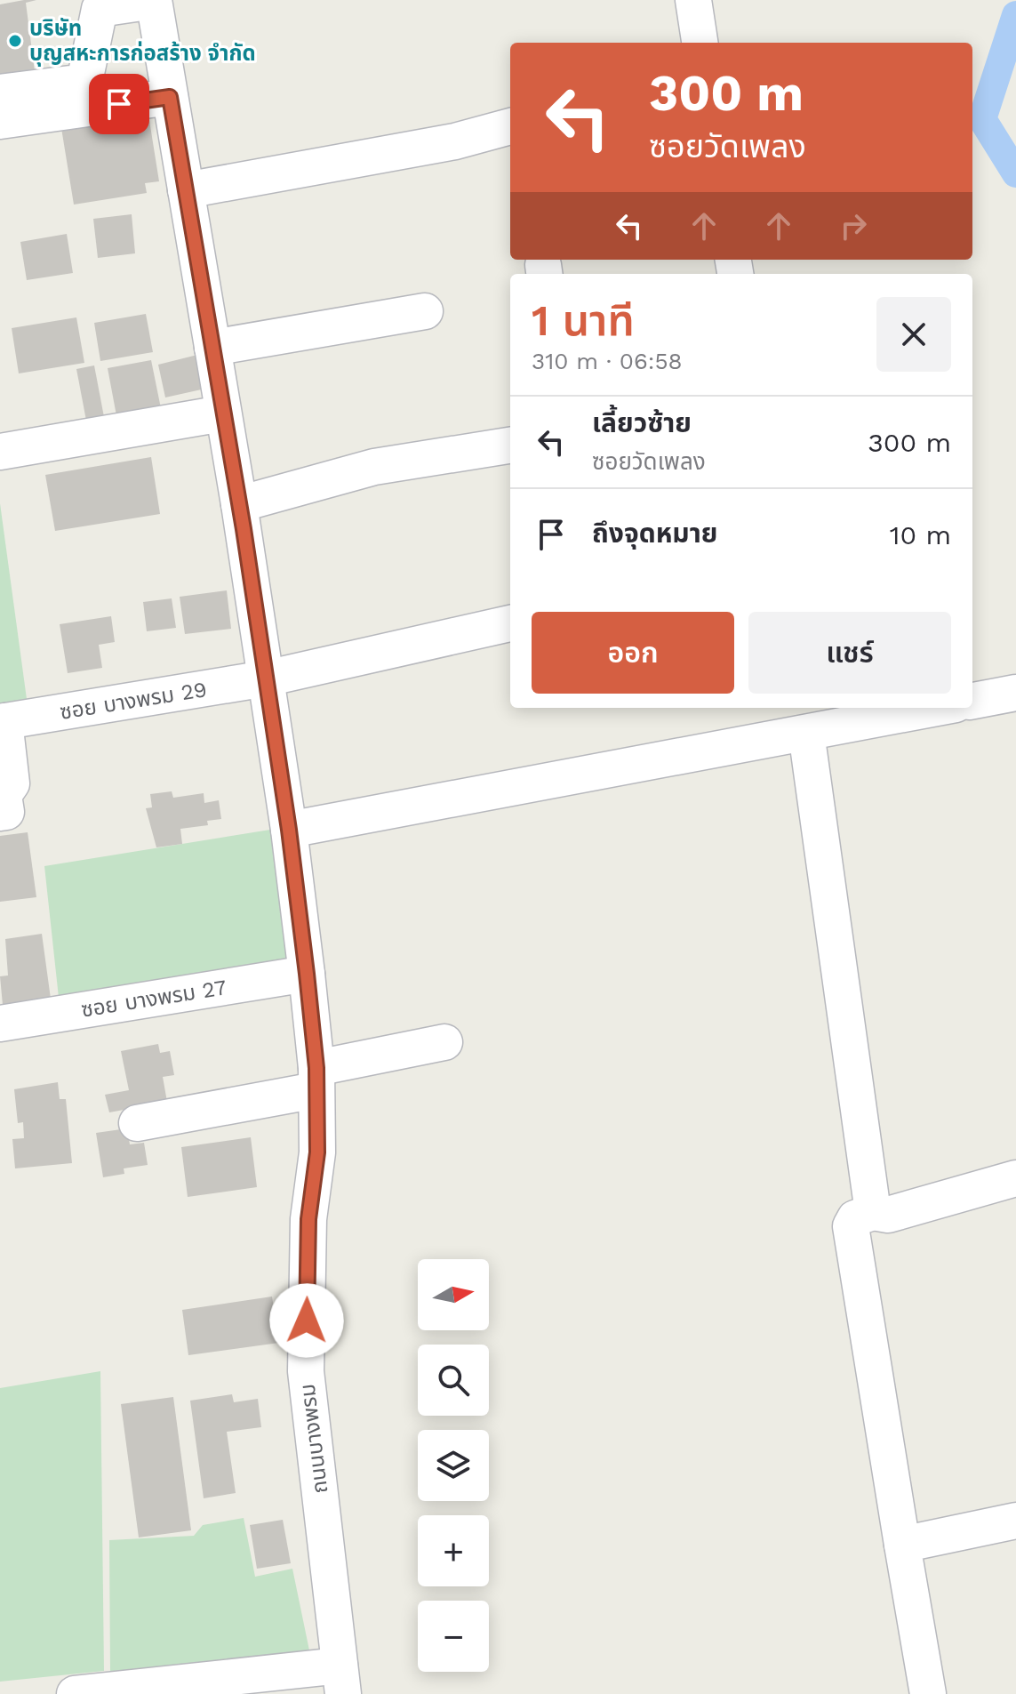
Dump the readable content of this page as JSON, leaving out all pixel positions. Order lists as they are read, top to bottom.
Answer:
{
  "streets": {
    "street": ["ซอย บางพรม 29", "ซอย บางพรม 27", "ถนนบางพรม"]
  },
  "crossings": [
    ["ซอย บางพรม 29", "ถนนบางพรม"],
    ["ซอย บางพรม 27", "ถนนบางพรม"]
  ],
  "places": ["บริษัท บุญสหะการก่อสร้าง จำกัด"],
  "north": "right",
  "page": {
    "turn": ["300 m", "ซอยวัดเพลง"],
    "heading": ["1 นาที", "310 m · 06:58"],
    "list": [
      {
        "name": "เลี้ยวซ้าย",
        "note": "ซอยวัดเพลง",
        "value": "300 m"
      },
      {
        "name": "ถึงจุดหมาย",
        "value": "10 m"
      }
    ],
    "buttons": ["ออก", "แชร์"],
    "map_buttons": ["+", "−"]
  }
}
